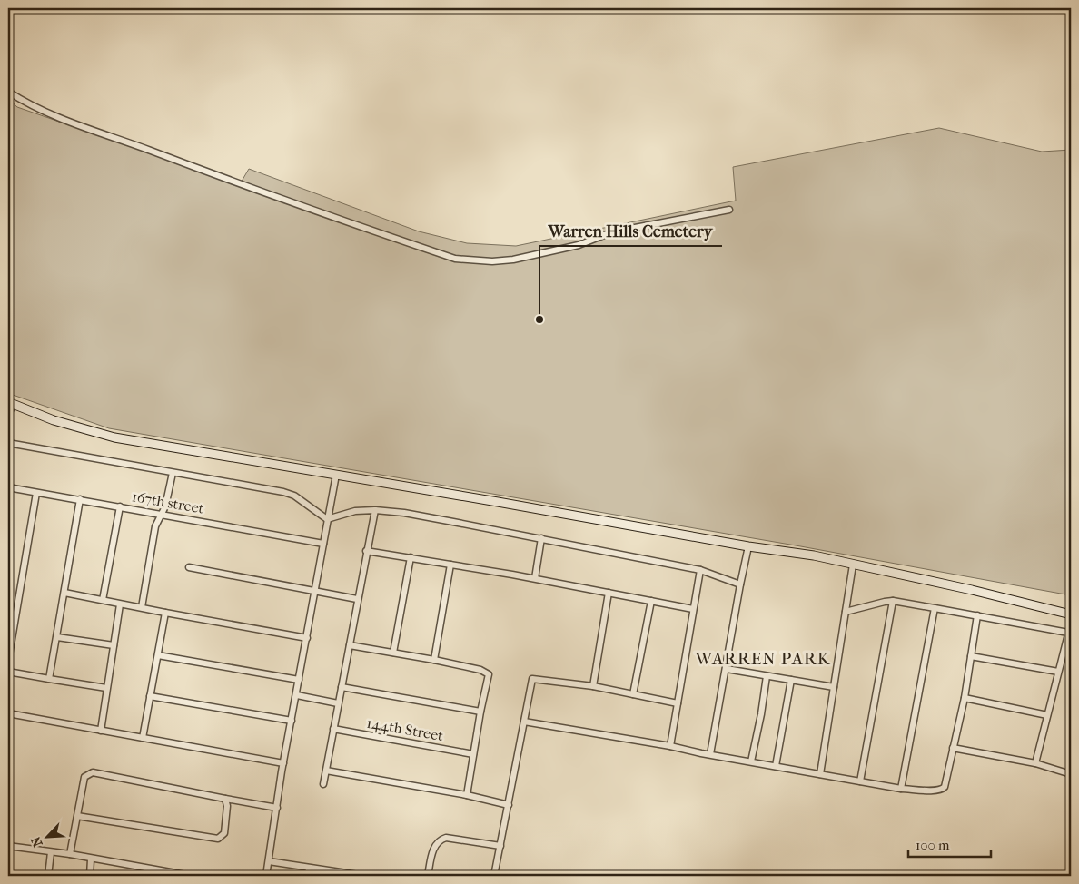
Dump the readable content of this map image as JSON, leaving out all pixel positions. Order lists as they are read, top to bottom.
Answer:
{
  "streets": {
    "street": ["167th street", "144th Street"]
  },
  "districts": ["WARREN PARK"],
  "places": ["Warren Hills Cemetery"],
  "scale_bar": "100 m",
  "north": "bottom left"
}
